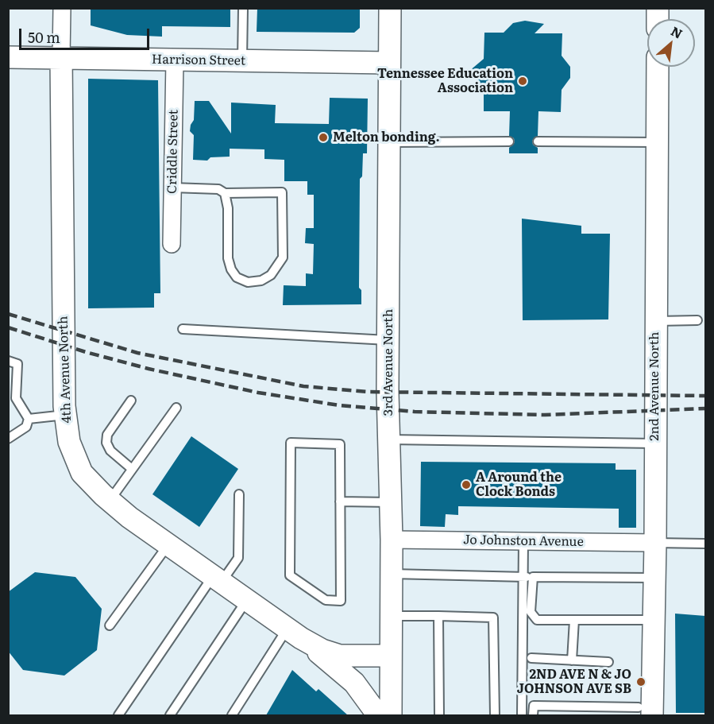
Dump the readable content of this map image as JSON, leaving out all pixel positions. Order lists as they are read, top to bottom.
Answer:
{
  "streets": {
    "street": [
      "Harrison Street",
      "Criddle Street",
      "3rd Avenue North",
      "4th Avenue North",
      "2nd Avenue North",
      "Jo Johnston Avenue"
    ]
  },
  "crossings": [
    ["Harrison Street", "Criddle Street"],
    ["Harrison Street", "3rd Avenue North"],
    ["Harrison Street", "4th Avenue North"],
    ["3rd Avenue North", "4th Avenue North"],
    ["3rd Avenue North", "Jo Johnston Avenue"],
    ["2nd Avenue North", "Jo Johnston Avenue"]
  ],
  "places": [
    "Tennessee Education Association",
    "Melton bonding.",
    "A Around the Clock Bonds",
    "2ND AVE N & JO JOHNSON AVE SB"
  ],
  "scale_bar": "50 m",
  "north": "top right"
}
